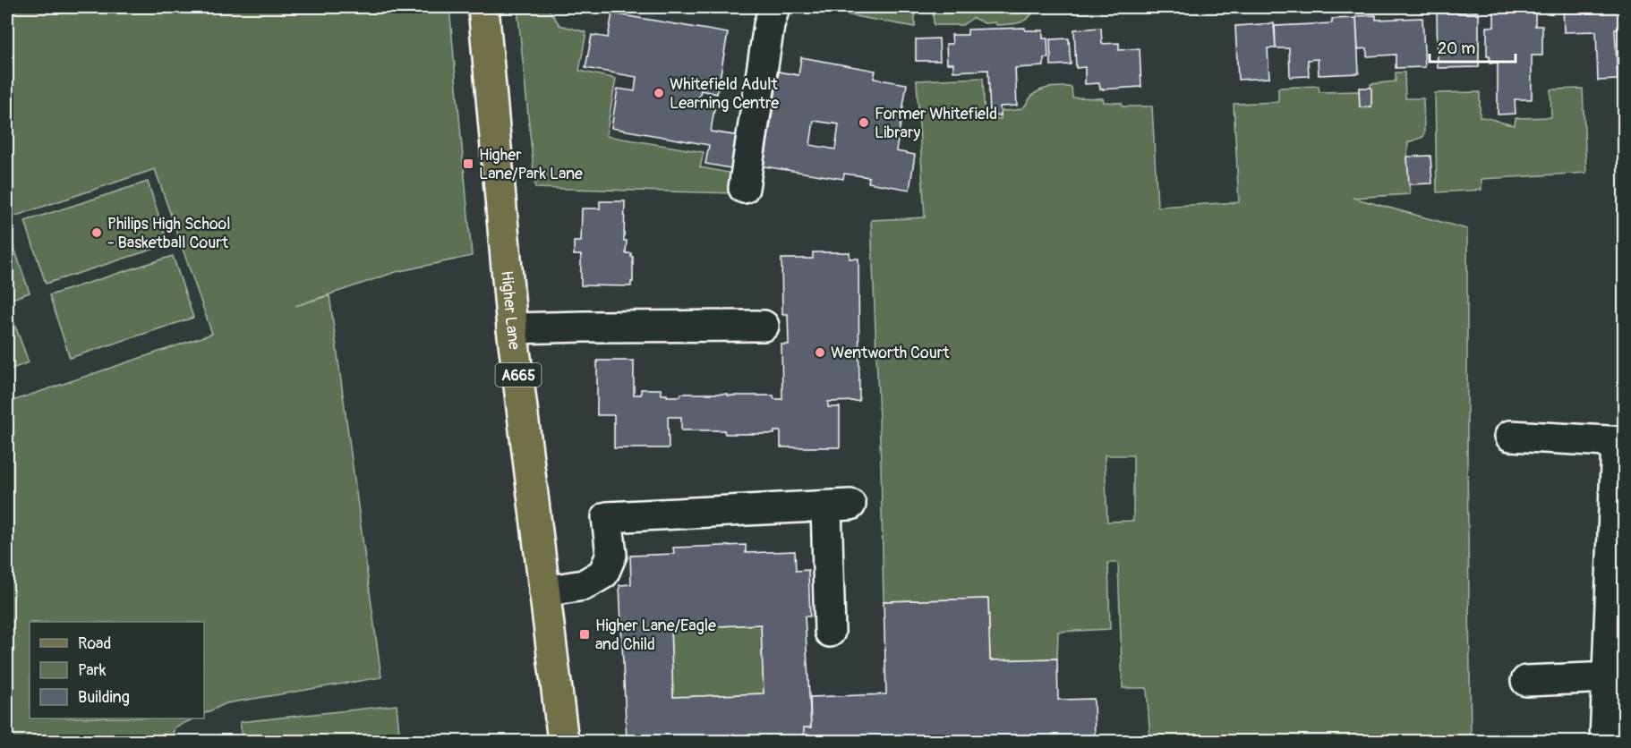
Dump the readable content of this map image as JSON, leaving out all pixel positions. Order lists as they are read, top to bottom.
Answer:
{
  "streets": {
    "main road": ["Higher Lane", "A665"]
  },
  "places": {
    "other": [
      "Whitefield Adult Learning Centre",
      "Former Whitefield Library",
      "Philips High School - Basketball Court",
      "Wentworth Court"
    ],
    "transit": ["Higher Lane/Park Lane", "Higher Lane/Eagle and Child"]
  },
  "legend": ["Road", "Park", "Building"],
  "scale_bar": "20 m"
}
